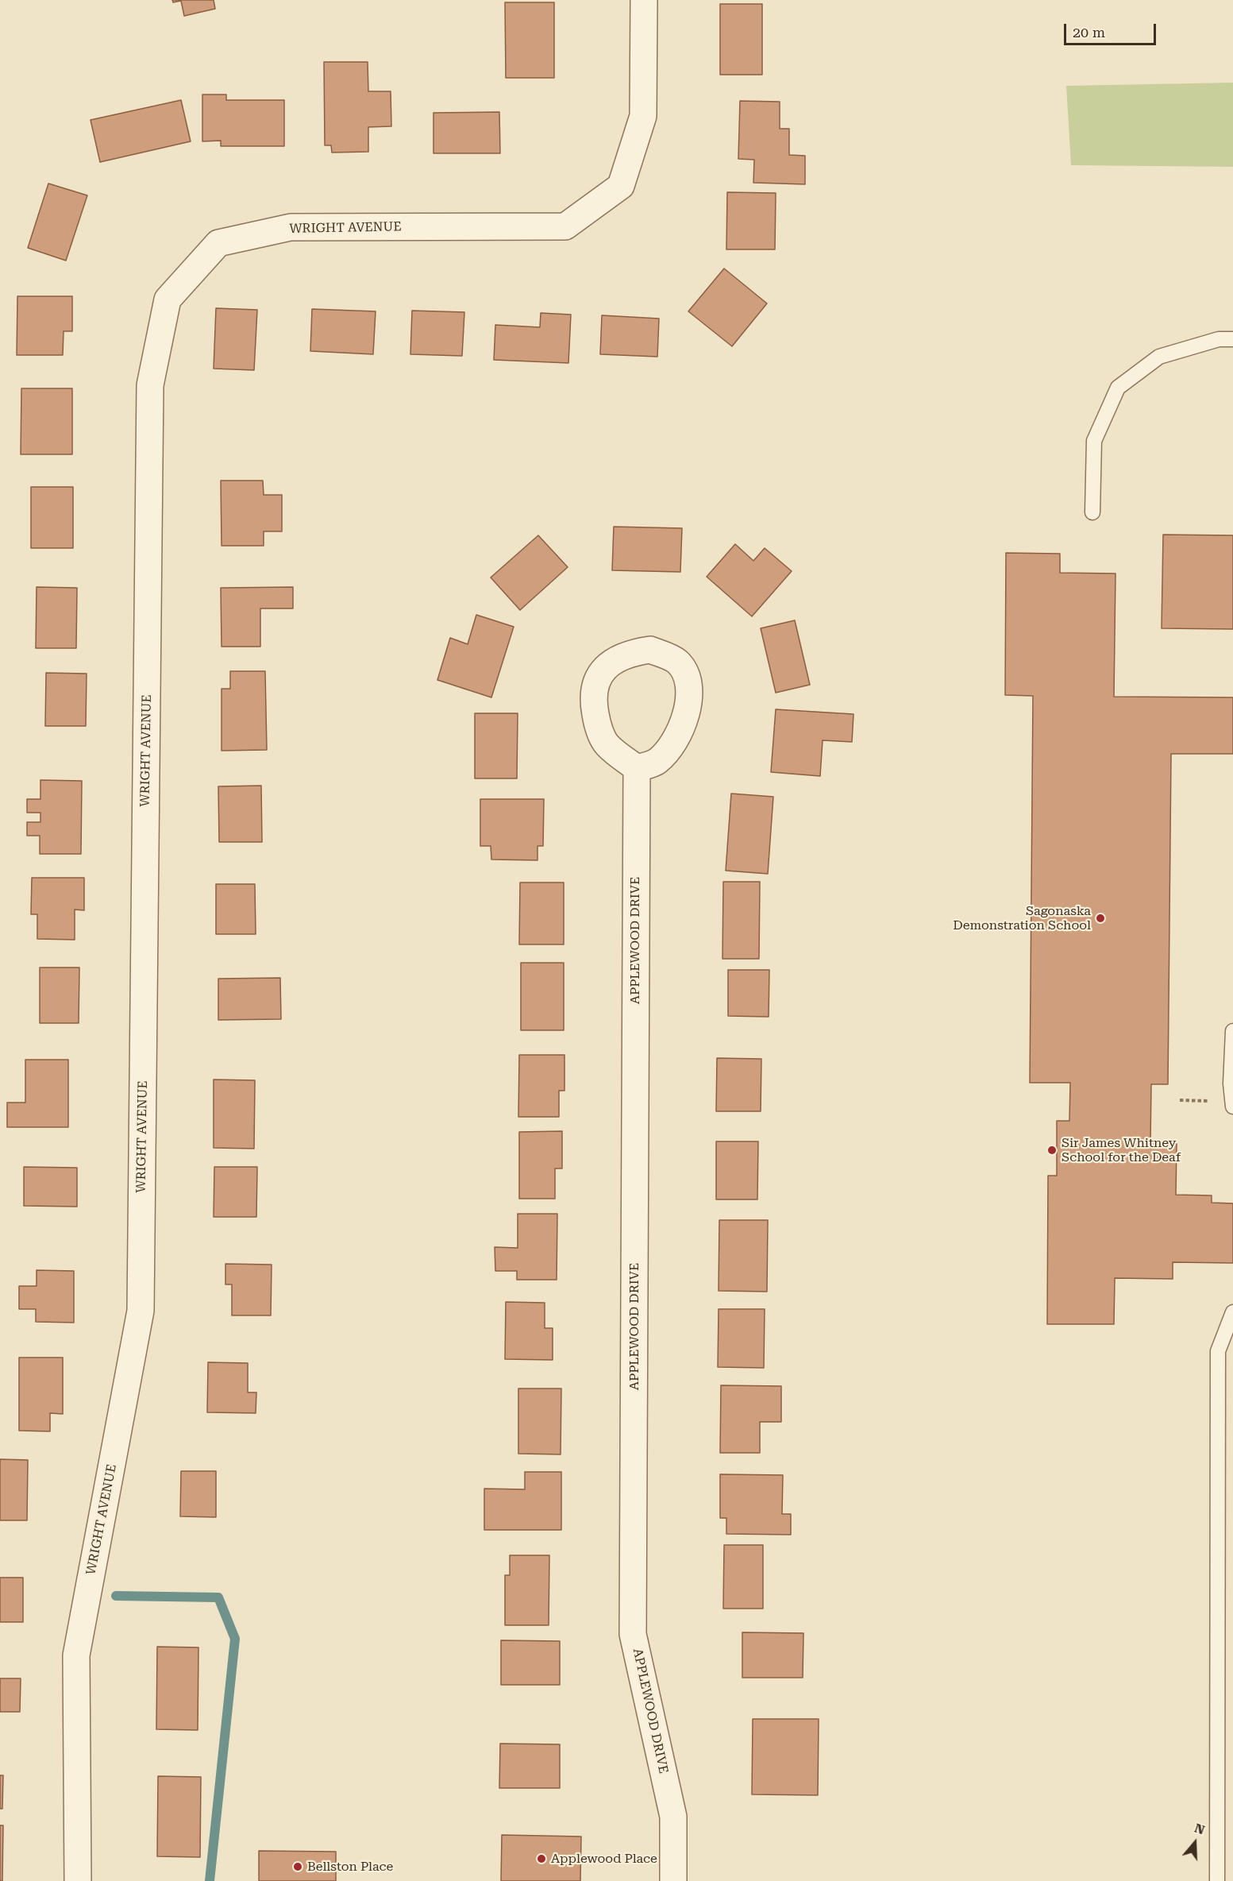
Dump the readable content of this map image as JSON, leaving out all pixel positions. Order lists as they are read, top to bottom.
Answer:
{
  "streets": {
    "street": ["WRIGHT AVENUE", "APPLEWOOD DRIVE"]
  },
  "places": [
    "Sagonaska Demonstration School",
    "Sir James Whitney School for the Deaf",
    "Applewood Place",
    "Bellston Place"
  ],
  "scale_bar": "20 m",
  "north": "top"
}
